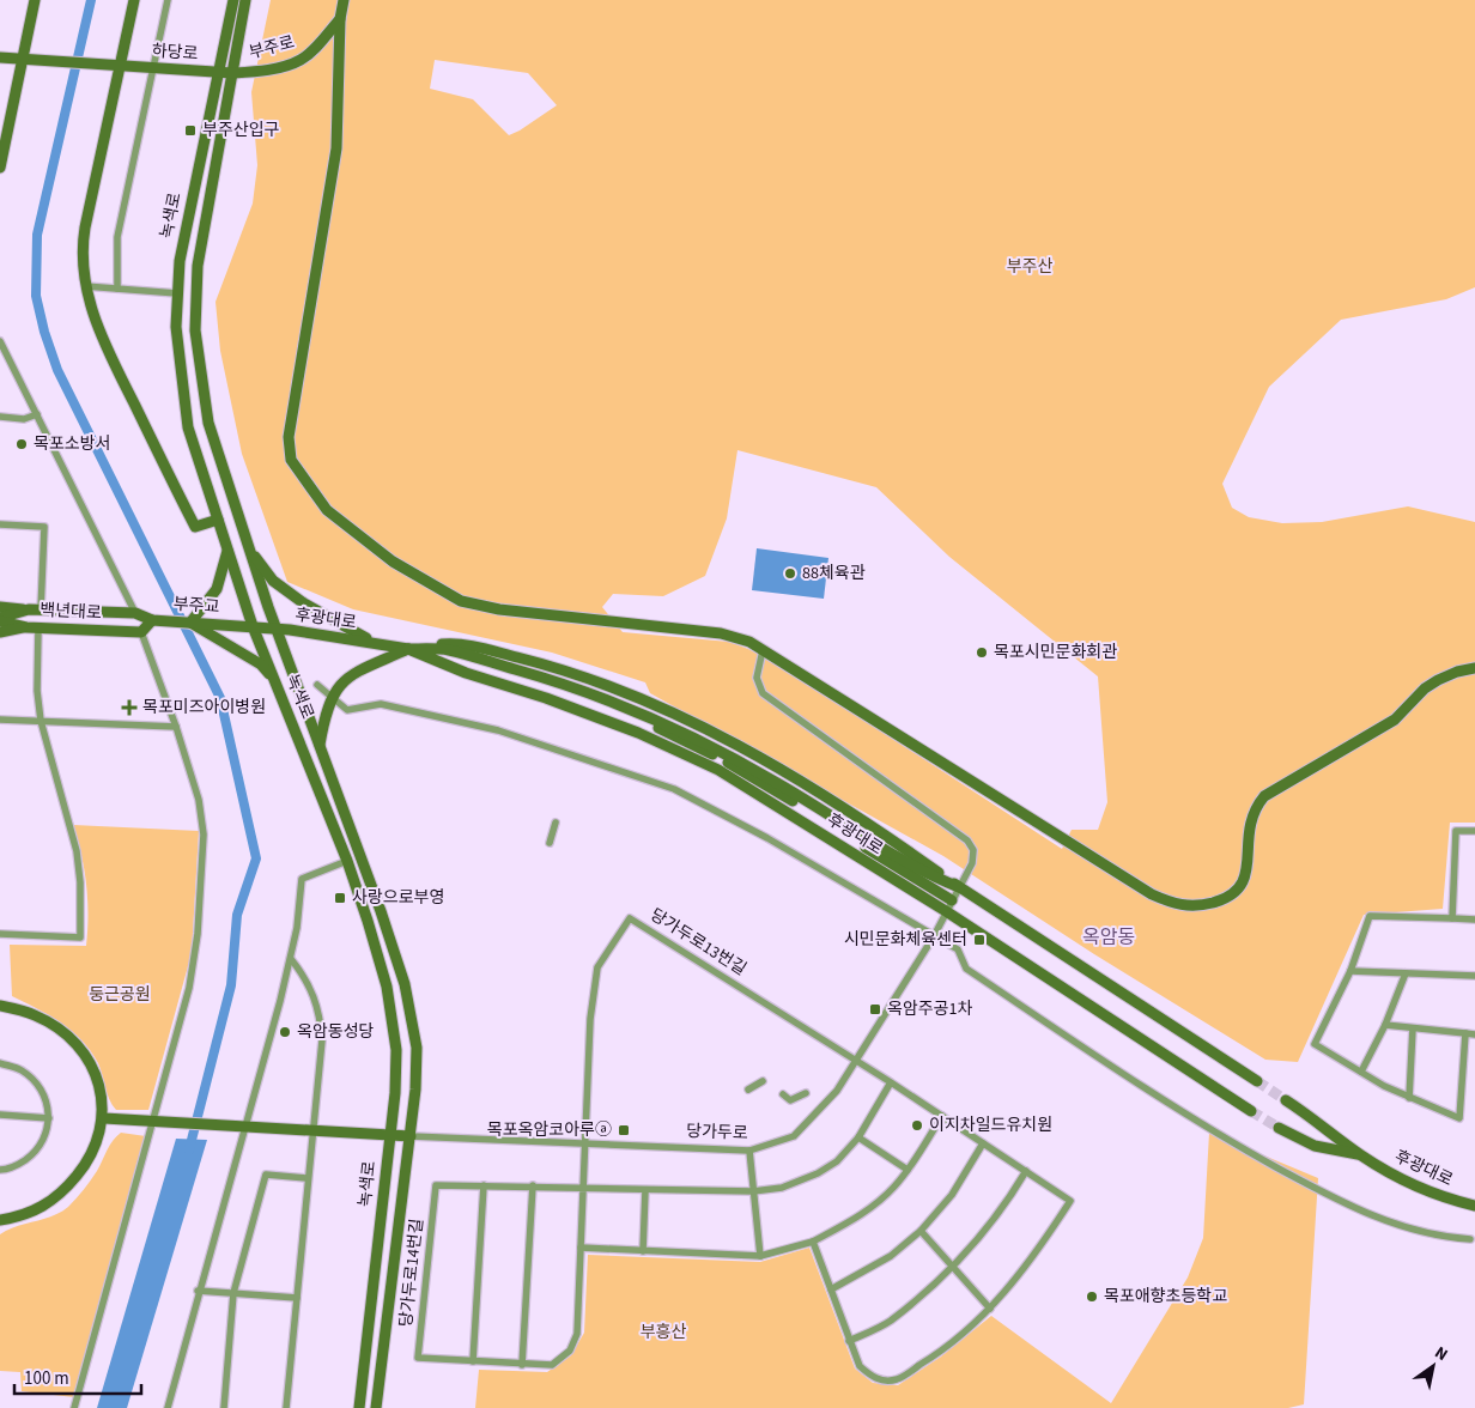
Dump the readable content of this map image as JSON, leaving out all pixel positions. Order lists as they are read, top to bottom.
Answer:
{
  "streets": {
    "street": [
      "부주로",
      "하당로",
      "녹색로",
      "부주교",
      "백년대로",
      "후광대로",
      "당가두로13번길",
      "당가두로",
      "당가두로14번길"
    ]
  },
  "crossings": [
    ["부주로", "하당로"],
    ["부주로", "녹색로"],
    ["하당로", "녹색로"],
    ["녹색로", "후광대로"],
    ["녹색로", "당가두로"],
    ["부주교", "후광대로"],
    ["후광대로", "당가두로"],
    ["당가두로13번길", "당가두로"]
  ],
  "districts": ["옥암동"],
  "parks": ["부주산", "둥근공원", "부흥산"],
  "places": {
    "transit": [
      "부주산입구",
      "사랑으로부영",
      "시민문화체육센터",
      "옥암주공1차",
      "목포옥암코아루ⓐ"
    ],
    "other": [
      "목포소방서",
      "88체육관",
      "목포시민문화회관",
      "옥암동성당",
      "이지차일드유치원",
      "목포애향초등학교"
    ],
    "health": ["목포미즈아이병원"]
  },
  "scale_bar": "100 m",
  "north": "top right"
}
